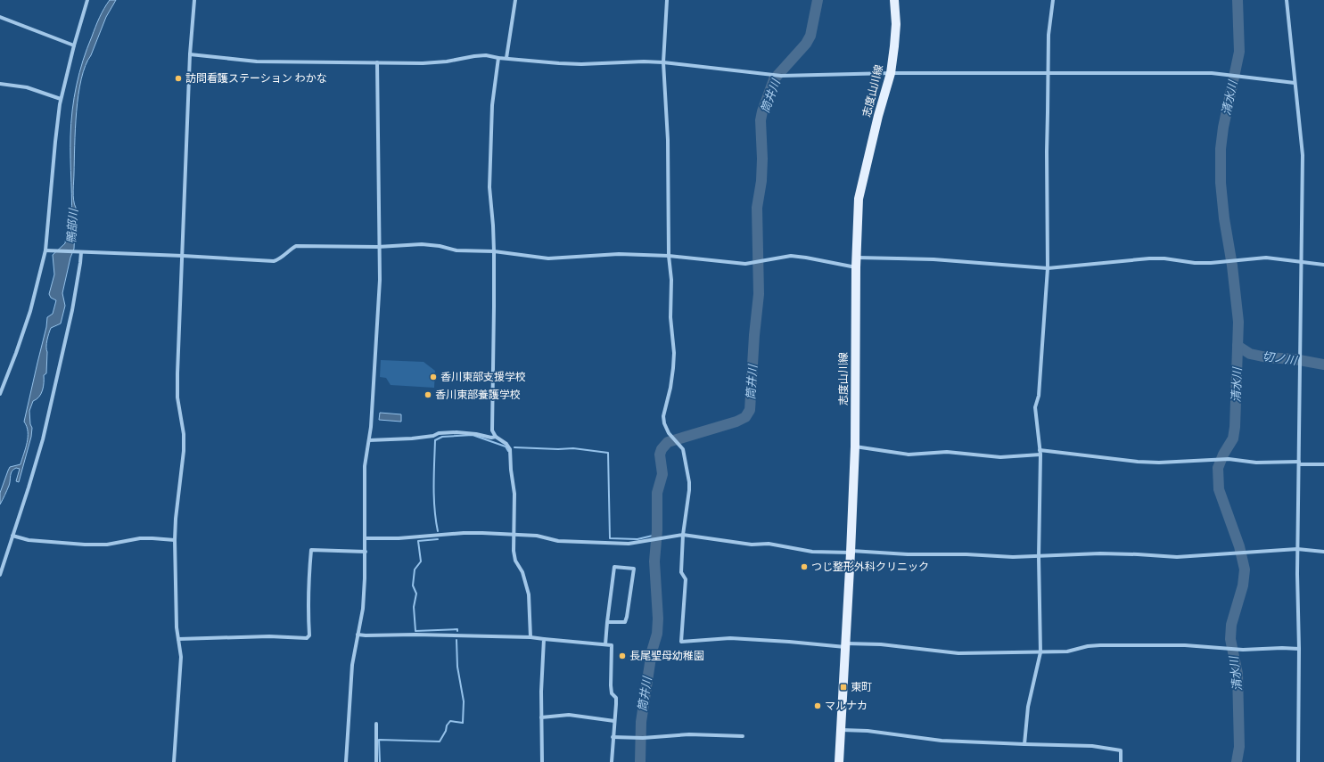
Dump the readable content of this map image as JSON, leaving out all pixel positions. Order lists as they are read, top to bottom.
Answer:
{
  "streets": {
    "main road": ["志度山川線"]
  },
  "water": [
    "筒井川",
    "清水川",
    "鴨部川",
    "切ノ川"
  ],
  "places": {
    "other": [
      "訪問看護ステーション わかな",
      "香川東部支援学校",
      "香川東部養護学校",
      "つじ整形外科クリニック",
      "長尾聖母幼稚園",
      "マルナカ"
    ],
    "transit": ["東町"]
  }
}
